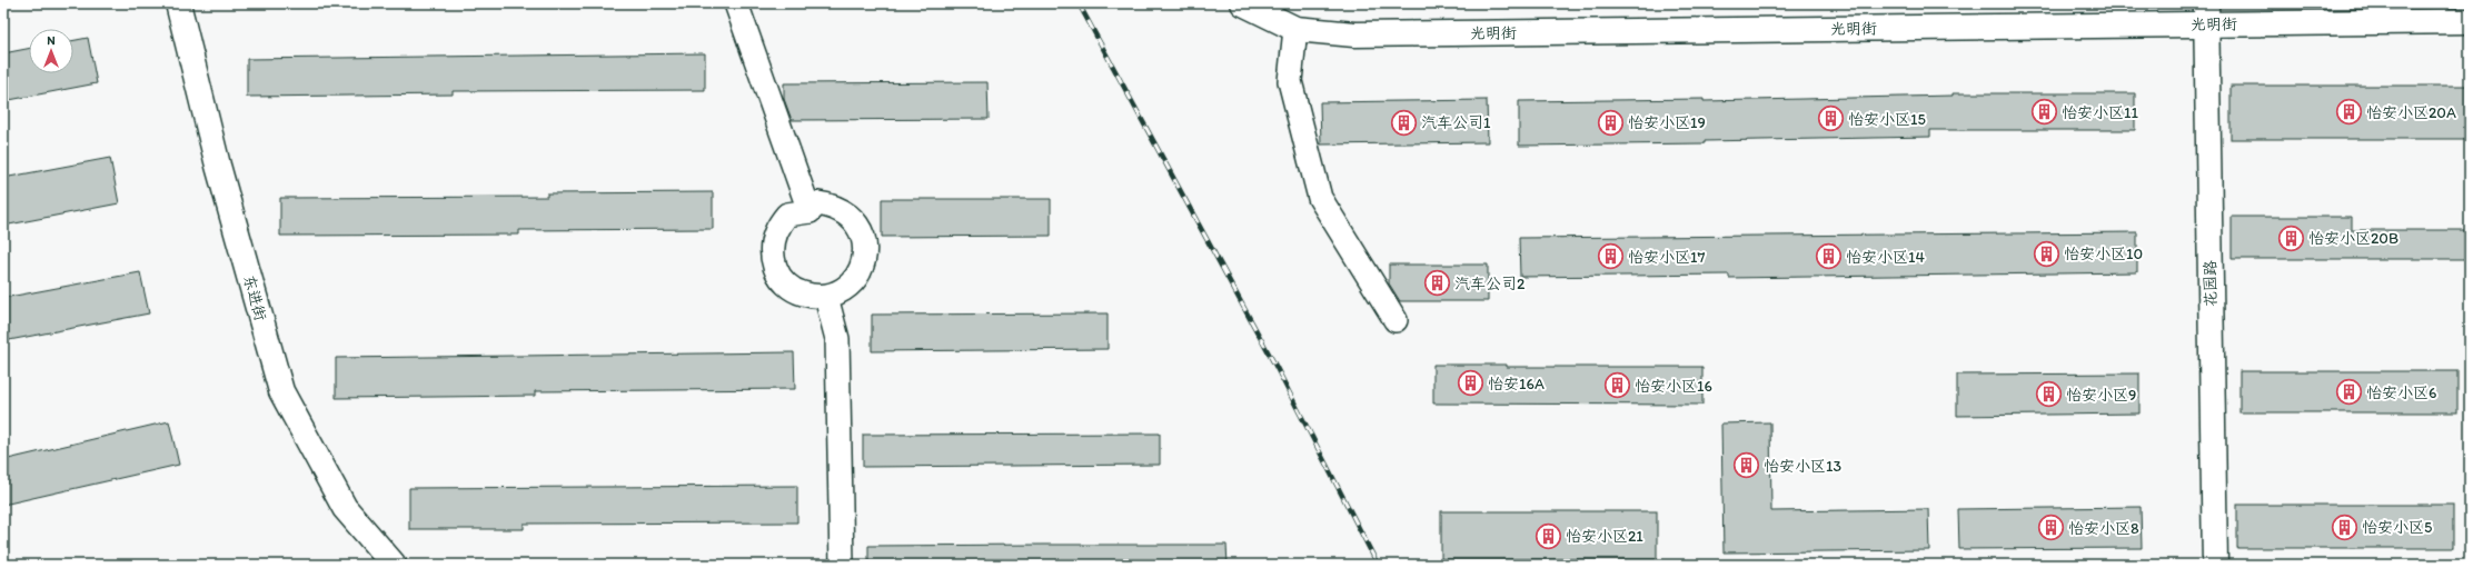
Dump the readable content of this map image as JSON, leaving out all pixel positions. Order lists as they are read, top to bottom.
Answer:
{
  "streets": {
    "main road": ["光明街", "花园路", "东进街"]
  },
  "crossings": [
    ["光明街", "花园路"]
  ],
  "places": {
    "building": [
      "怡安小区11",
      "怡安小区20A",
      "怡安小区15",
      "汽车公司1",
      "怡安小区19",
      "怡安小区20B",
      "怡安小区10",
      "怡安小区17",
      "怡安小区14",
      "汽车公司2",
      "怡安16A",
      "怡安小区16",
      "怡安小区6",
      "怡安小区9",
      "怡安小区13",
      "怡安小区5",
      "怡安小区8",
      "怡安小区21"
    ]
  },
  "north": "top"
}
